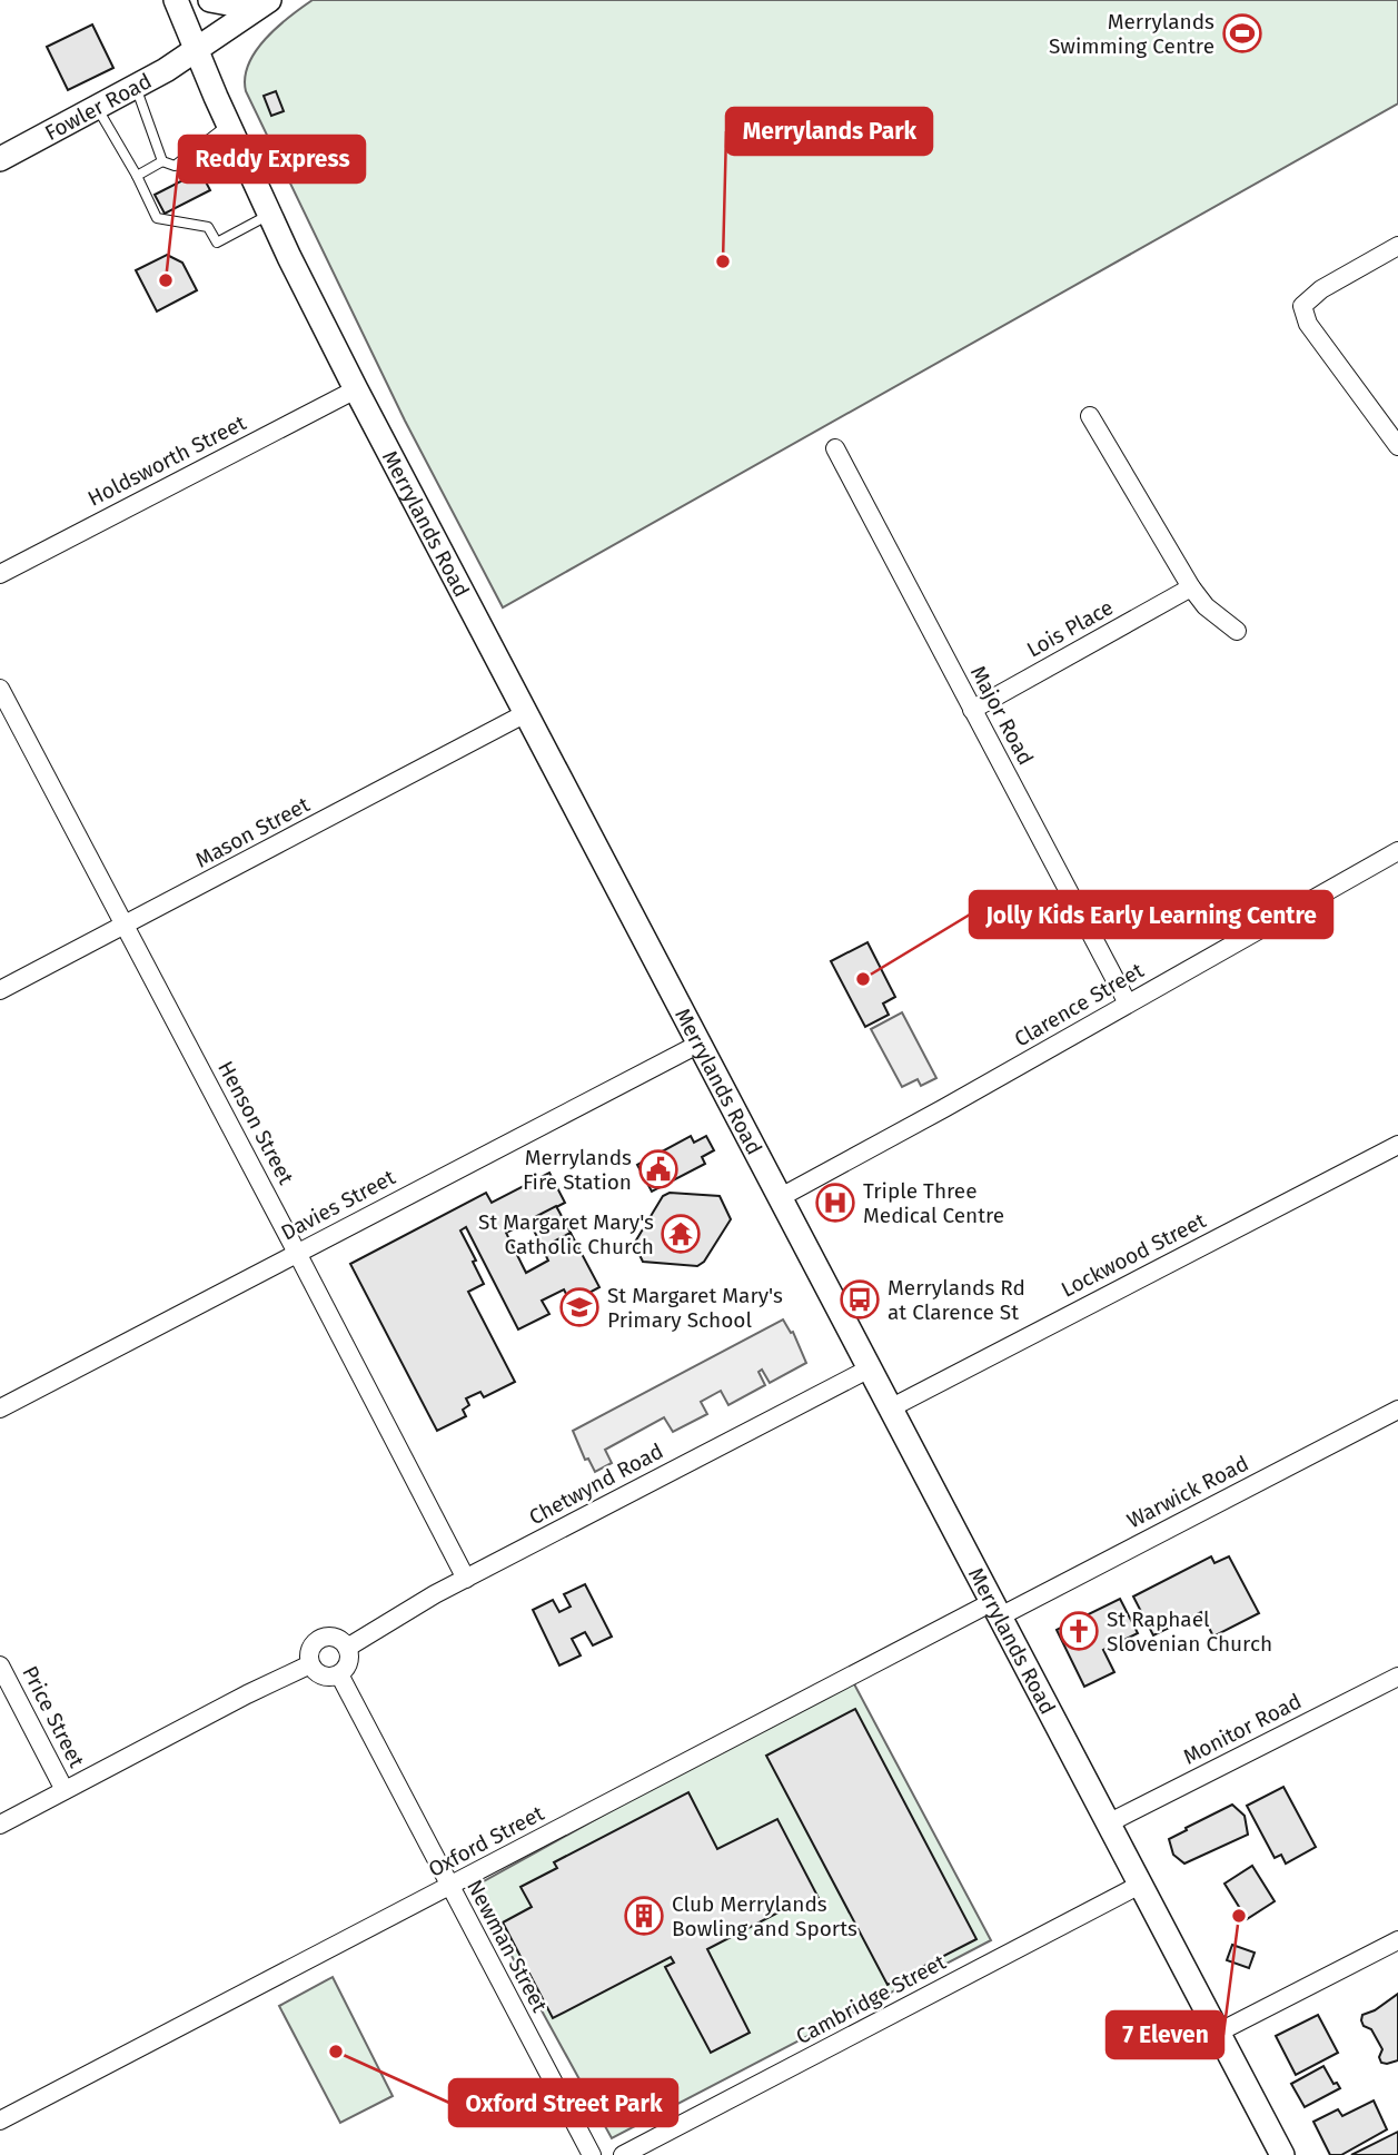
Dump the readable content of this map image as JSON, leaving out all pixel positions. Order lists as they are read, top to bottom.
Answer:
{
  "streets": {
    "main road": ["Fowler Road", "Merrylands Road"],
    "street": [
      "Holdsworth Street",
      "Lois Place",
      "Major Road",
      "Mason Street",
      "Clarence Street",
      "Henson Street",
      "Davies Street",
      "Lockwood Street",
      "Chetwynd Road",
      "Warwick Road",
      "Price Street",
      "Monitor Road",
      "Oxford Street",
      "Newman Street",
      "Cambridge Street"
    ]
  },
  "crossings": [
    ["Fowler Road", "Merrylands Road"],
    ["Holdsworth Street", "Merrylands Road"],
    ["Merrylands Road", "Mason Street"],
    ["Merrylands Road", "Clarence Street"],
    ["Merrylands Road", "Davies Street"],
    ["Merrylands Road", "Lockwood Street"],
    ["Merrylands Road", "Chetwynd Road"],
    ["Merrylands Road", "Warwick Road"],
    ["Merrylands Road", "Monitor Road"],
    ["Merrylands Road", "Oxford Street"],
    ["Merrylands Road", "Cambridge Street"],
    ["Lois Place", "Major Road"],
    ["Major Road", "Clarence Street"],
    ["Mason Street", "Henson Street"],
    ["Henson Street", "Davies Street"],
    ["Henson Street", "Chetwynd Road"],
    ["Chetwynd Road", "Newman Street"],
    ["Warwick Road", "Oxford Street"],
    ["Oxford Street", "Newman Street"]
  ],
  "places": {
    "sports": ["Merrylands Swimming Centre"],
    "other": [
      "Merrylands Park",
      "Reddy Express",
      "Jolly Kids Early Learning Centre",
      "7 Eleven",
      "Oxford Street Park"
    ],
    "public building": ["Merrylands Fire Station"],
    "hospital": ["Triple Three Medical Centre"],
    "temple": ["St Margaret Mary's Catholic Church"],
    "bus stop": ["Merrylands Rd at Clarence St"],
    "school or university": ["St Margaret Mary's Primary School"],
    "church": ["St Raphael Slovenian Church"],
    "building": ["Club Merrylands Bowling and Sports"]
  }
}
